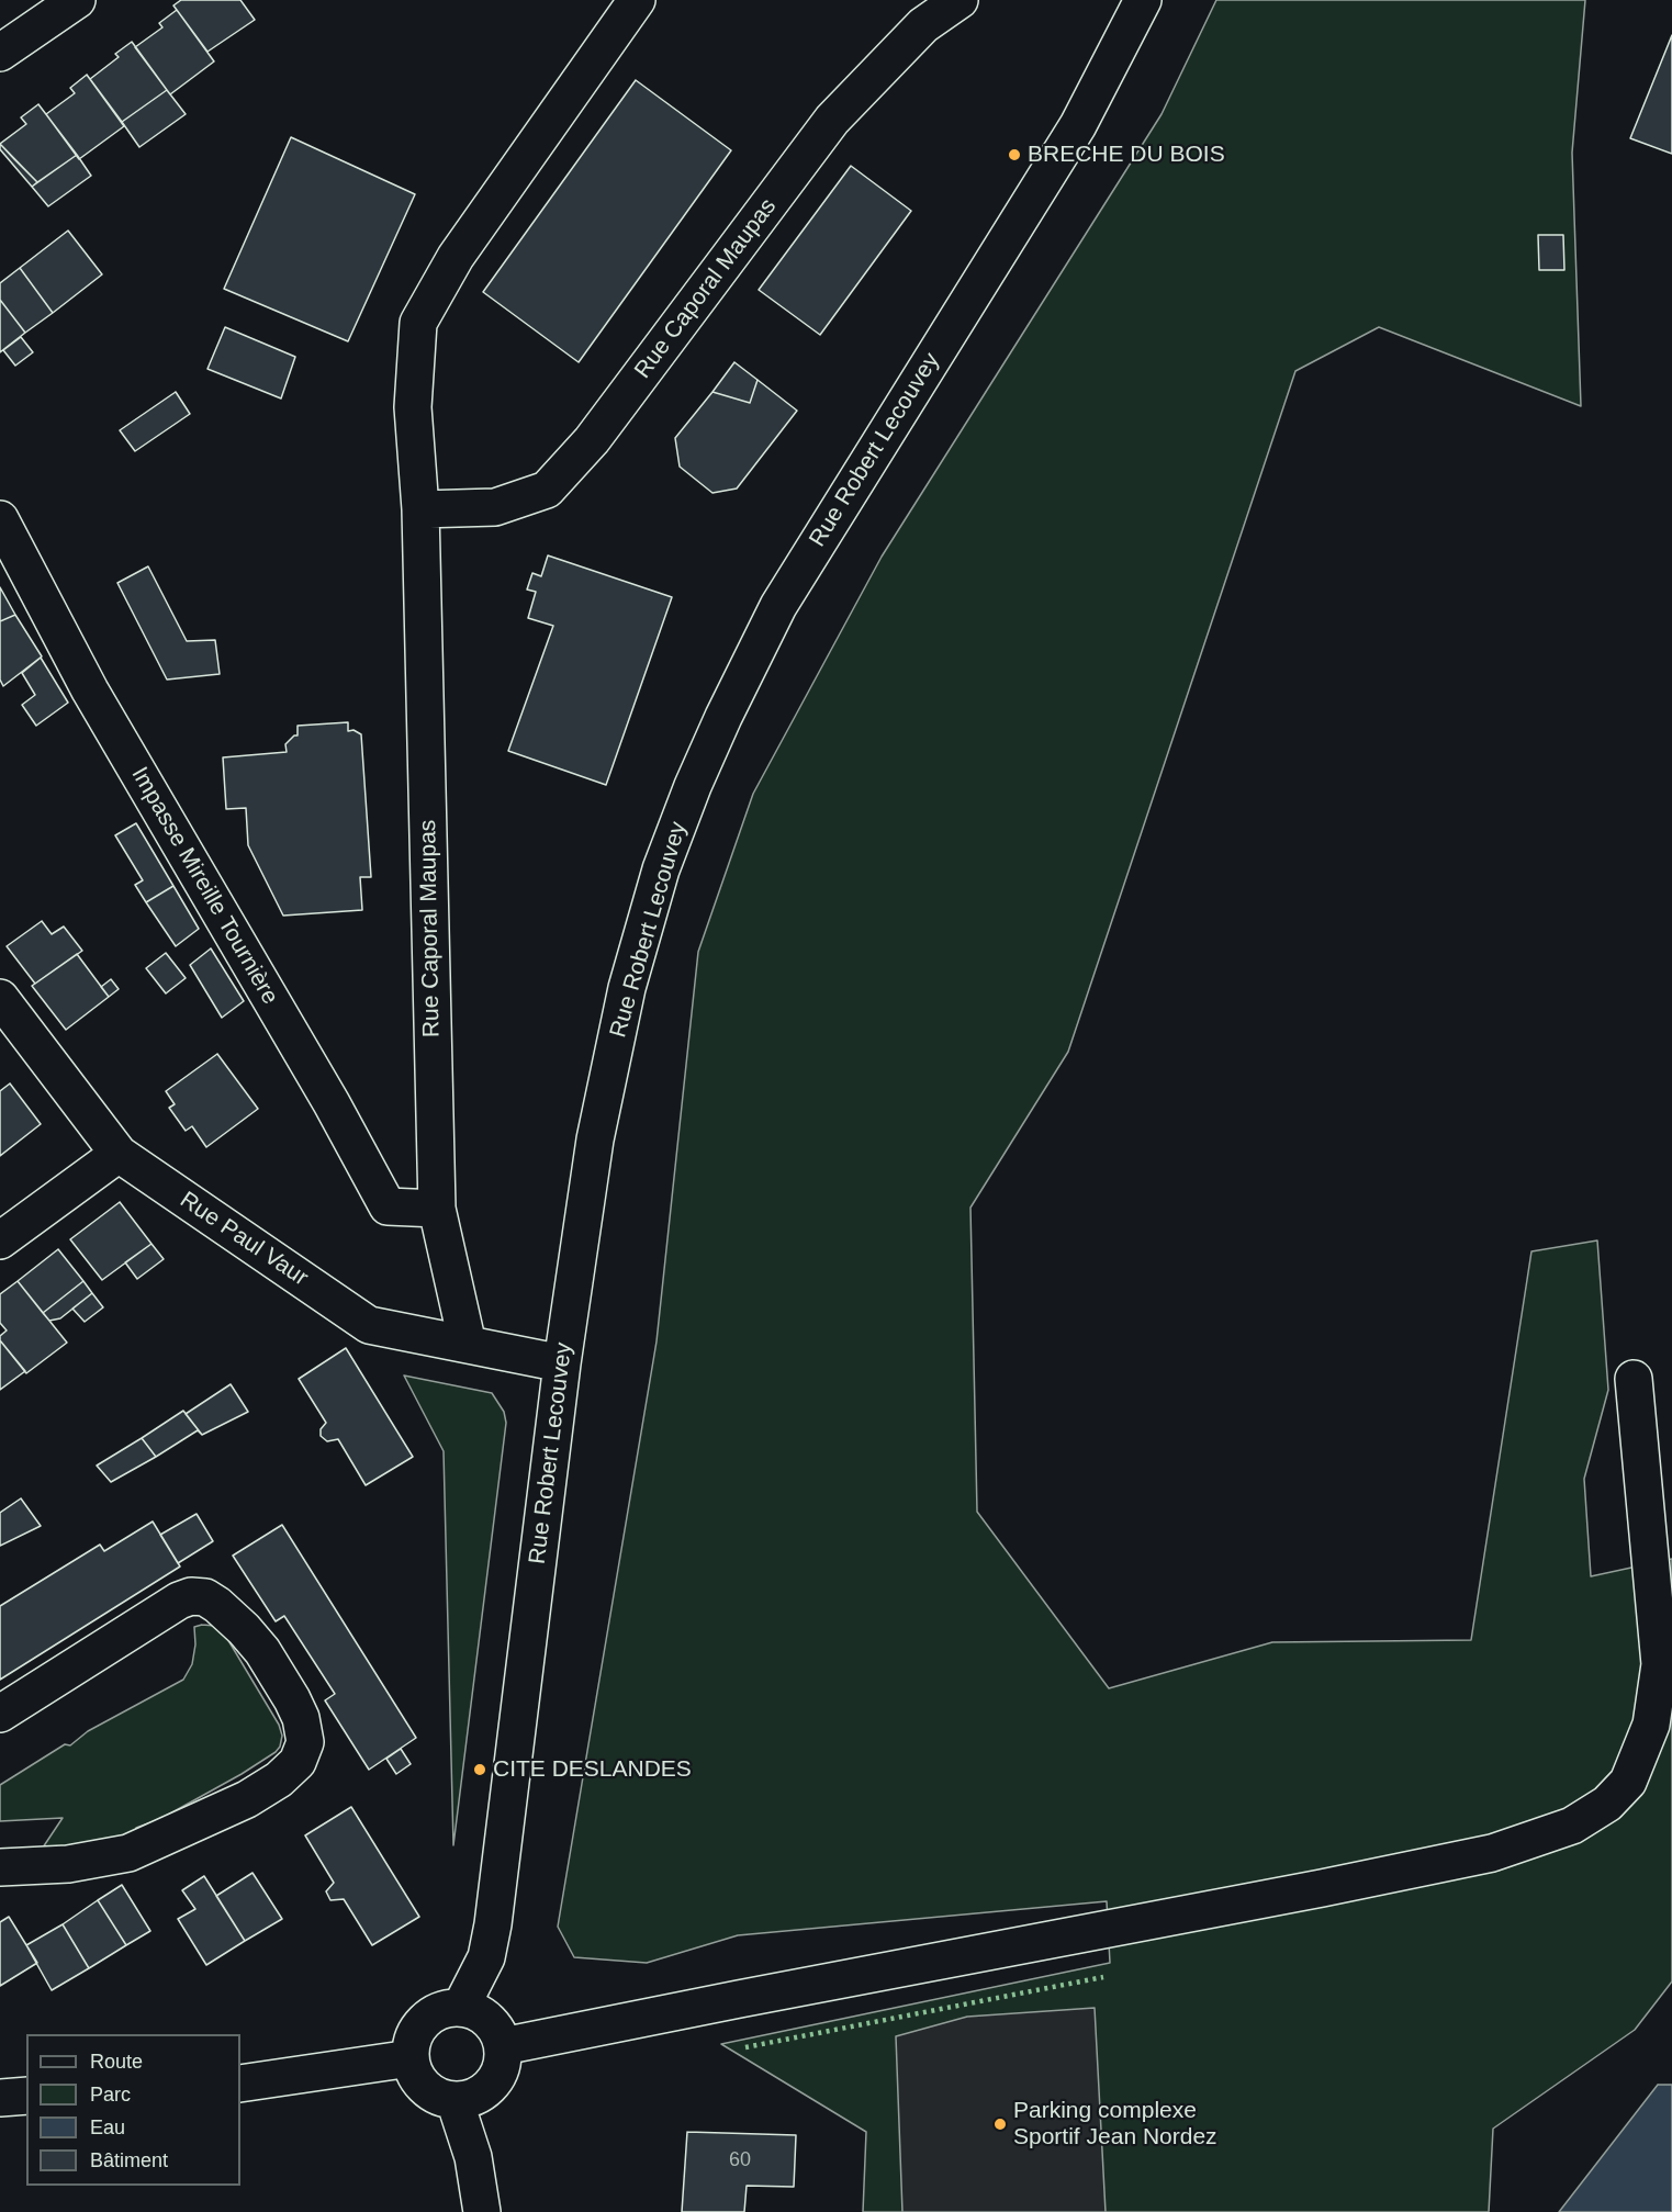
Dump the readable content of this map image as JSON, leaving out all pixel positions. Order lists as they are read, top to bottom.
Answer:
{
  "streets": {
    "street": [
      "Rue Caporal Maupas",
      "Rue Robert Lecouvey",
      "Impasse Mireille Tournière",
      "Rue Paul Vaur"
    ]
  },
  "crossings": [
    ["Rue Caporal Maupas", "Impasse Mireille Tournière"],
    ["Rue Caporal Maupas", "Rue Paul Vaur"],
    ["Rue Robert Lecouvey", "Rue Paul Vaur"]
  ],
  "places": ["BRECHE DU BOIS", "CITE DESLANDES", "Parking complexe Sportif Jean Nordez"],
  "house_numbers": ["60"],
  "legend": [
    "Route",
    "Parc",
    "Eau",
    "Bâtiment"
  ]
}
